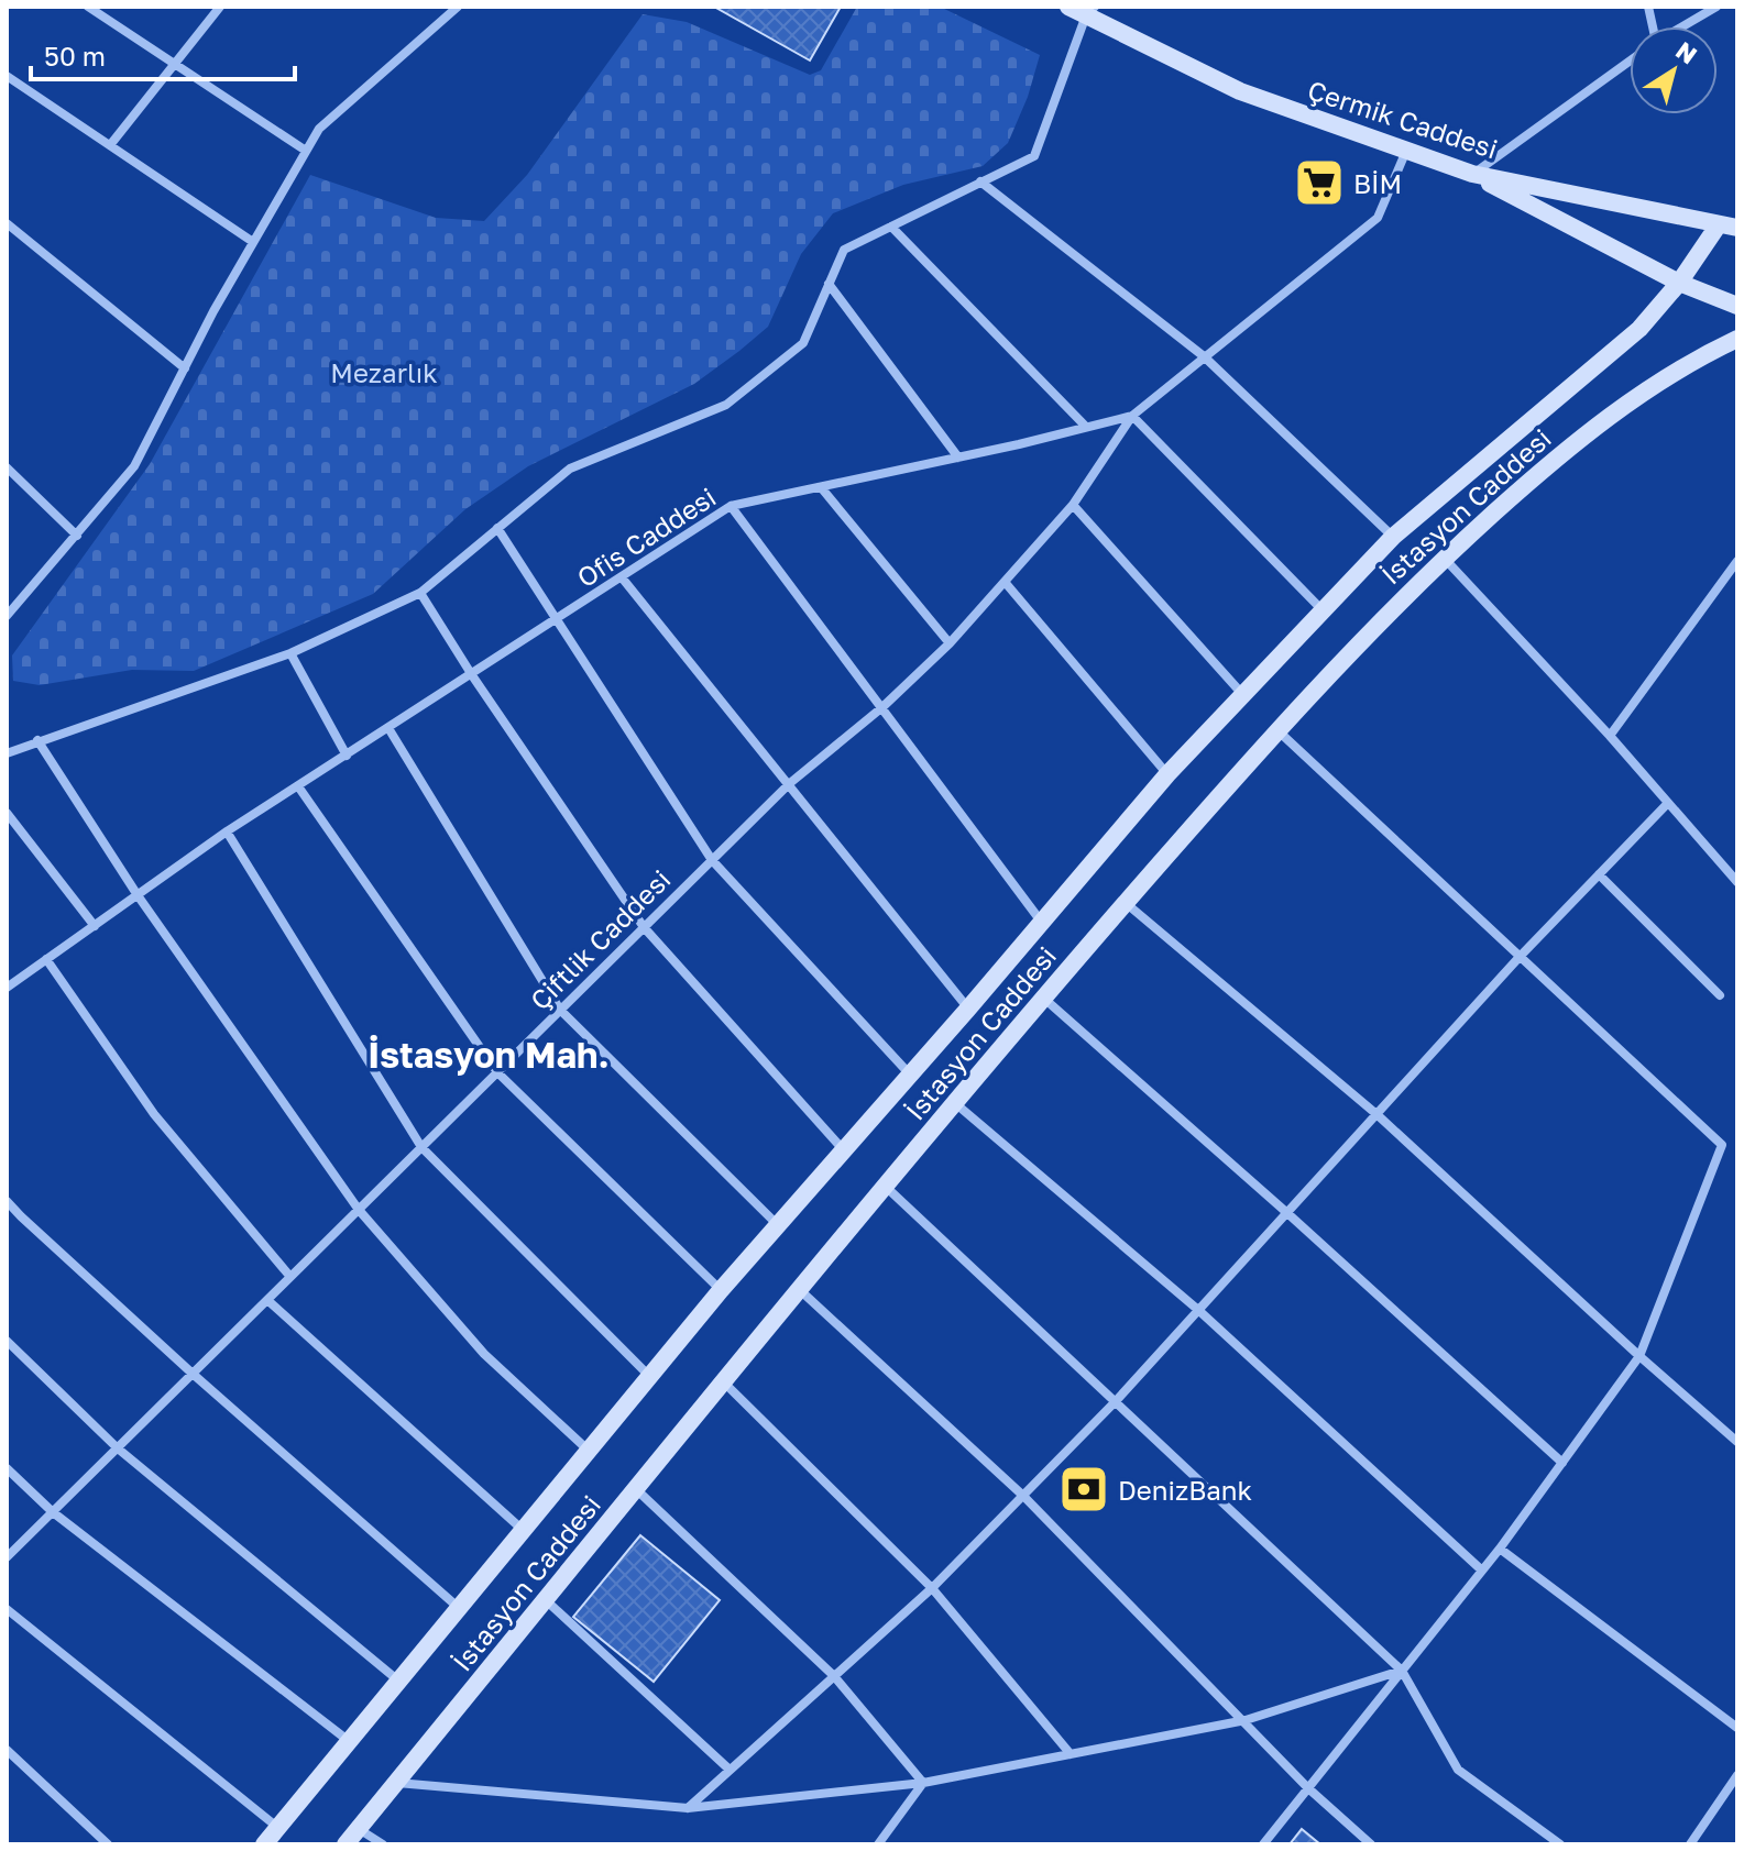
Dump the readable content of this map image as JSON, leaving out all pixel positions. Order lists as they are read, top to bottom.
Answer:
{
  "streets": {
    "main road": ["Çermik Caddesi", "İstasyon Caddesi"],
    "street": ["Ofis Caddesi", "Çiftlik Caddesi"]
  },
  "crossings": [
    ["Çermik Caddesi", "Ofis Caddesi"],
    ["Ofis Caddesi", "Çiftlik Caddesi"]
  ],
  "districts": ["İstasyon Mah."],
  "parks": ["Mezarlık"],
  "places": {
    "supermarket": ["BİM"],
    "bank": ["DenizBank"]
  },
  "scale_bar": "50 m",
  "north": "top right"
}
